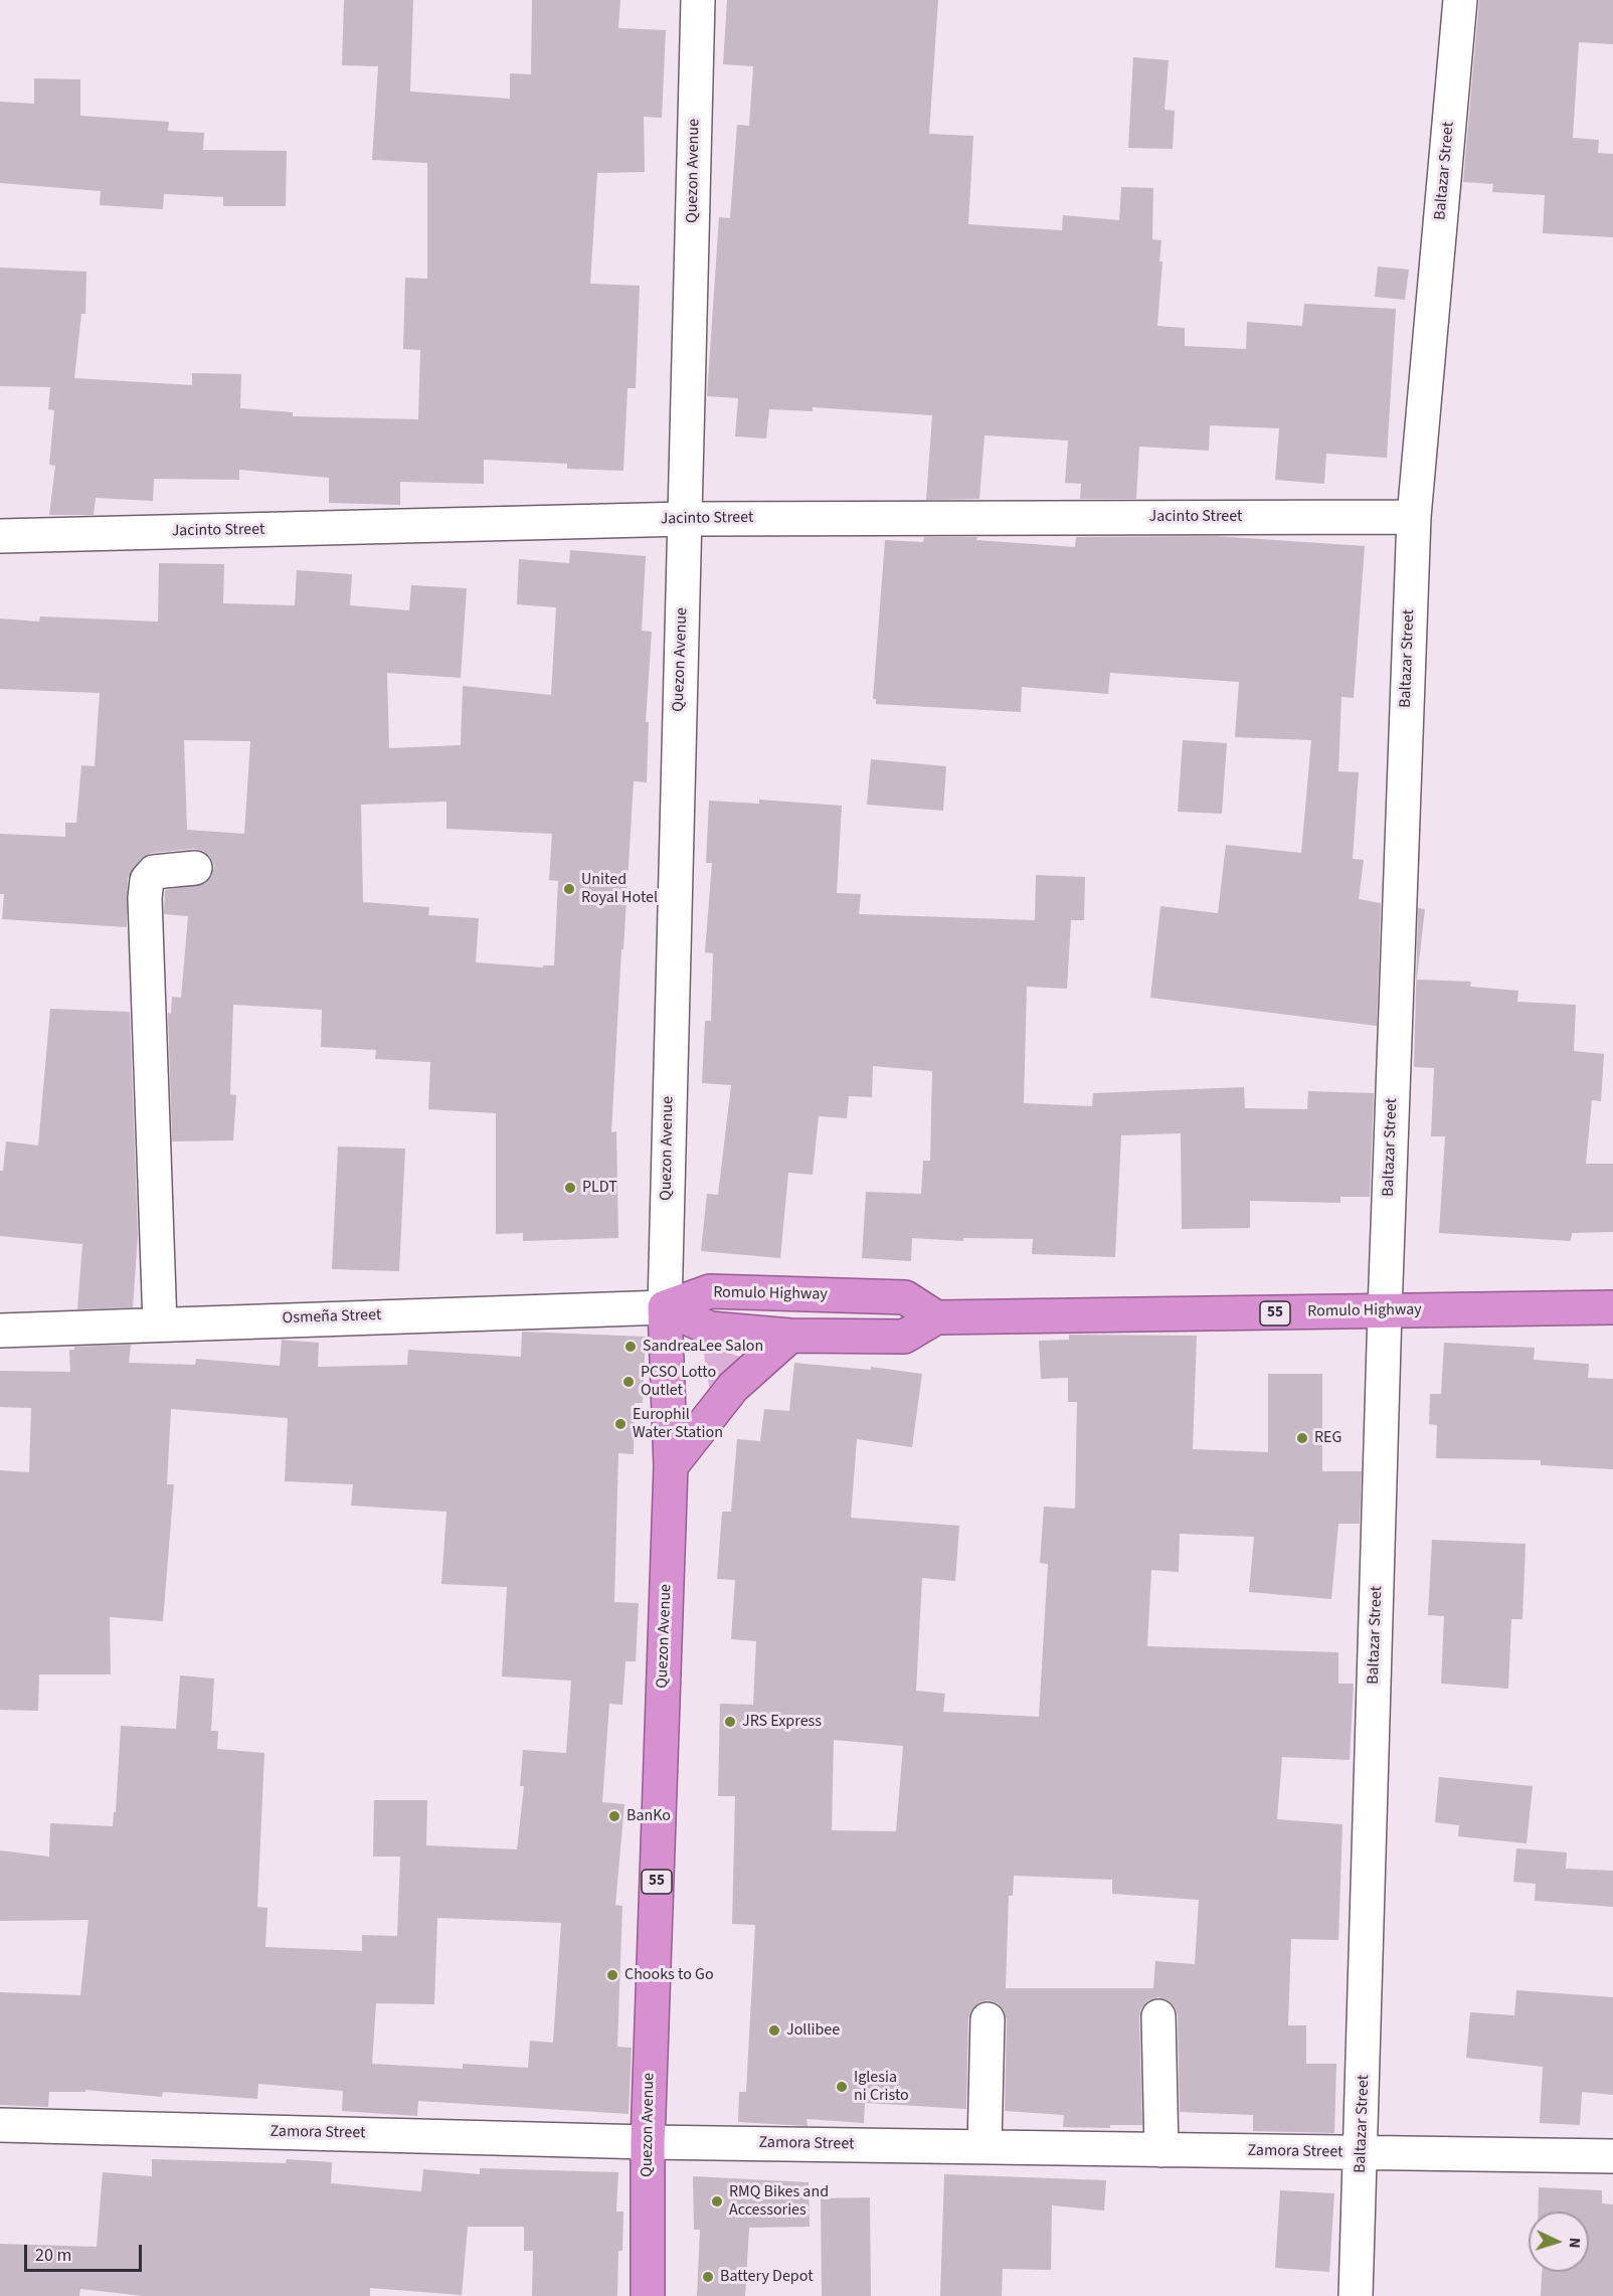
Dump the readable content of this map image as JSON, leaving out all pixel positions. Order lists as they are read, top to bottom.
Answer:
{
  "streets": {
    "highway": ["Quezon Avenue", "Romulo Highway", "55"],
    "street": [
      "Baltazar Street",
      "Jacinto Street",
      "Osmeña Street",
      "Zamora Street"
    ]
  },
  "crossings": [
    ["Quezon Avenue", "Jacinto Street"],
    ["Quezon Avenue", "Romulo Highway"],
    ["Quezon Avenue", "Osmeña Street"],
    ["Quezon Avenue", "Zamora Street"],
    ["Baltazar Street", "Jacinto Street"],
    ["Baltazar Street", "Romulo Highway"],
    ["Baltazar Street", "Zamora Street"],
    ["Romulo Highway", "Osmeña Street"]
  ],
  "places": [
    "United Royal Hotel",
    "PLDT",
    "SandreaLee Salon",
    "PCSO Lotto Outlet",
    "Europhil Water Station",
    "REG",
    "JRS Express",
    "BanKo",
    "Chooks to Go",
    "Jollibee",
    "Iglesia ni Cristo",
    "RMQ Bikes and Accessories",
    "Battery Depot"
  ],
  "scale_bar": "20 m",
  "north": "right"
}
